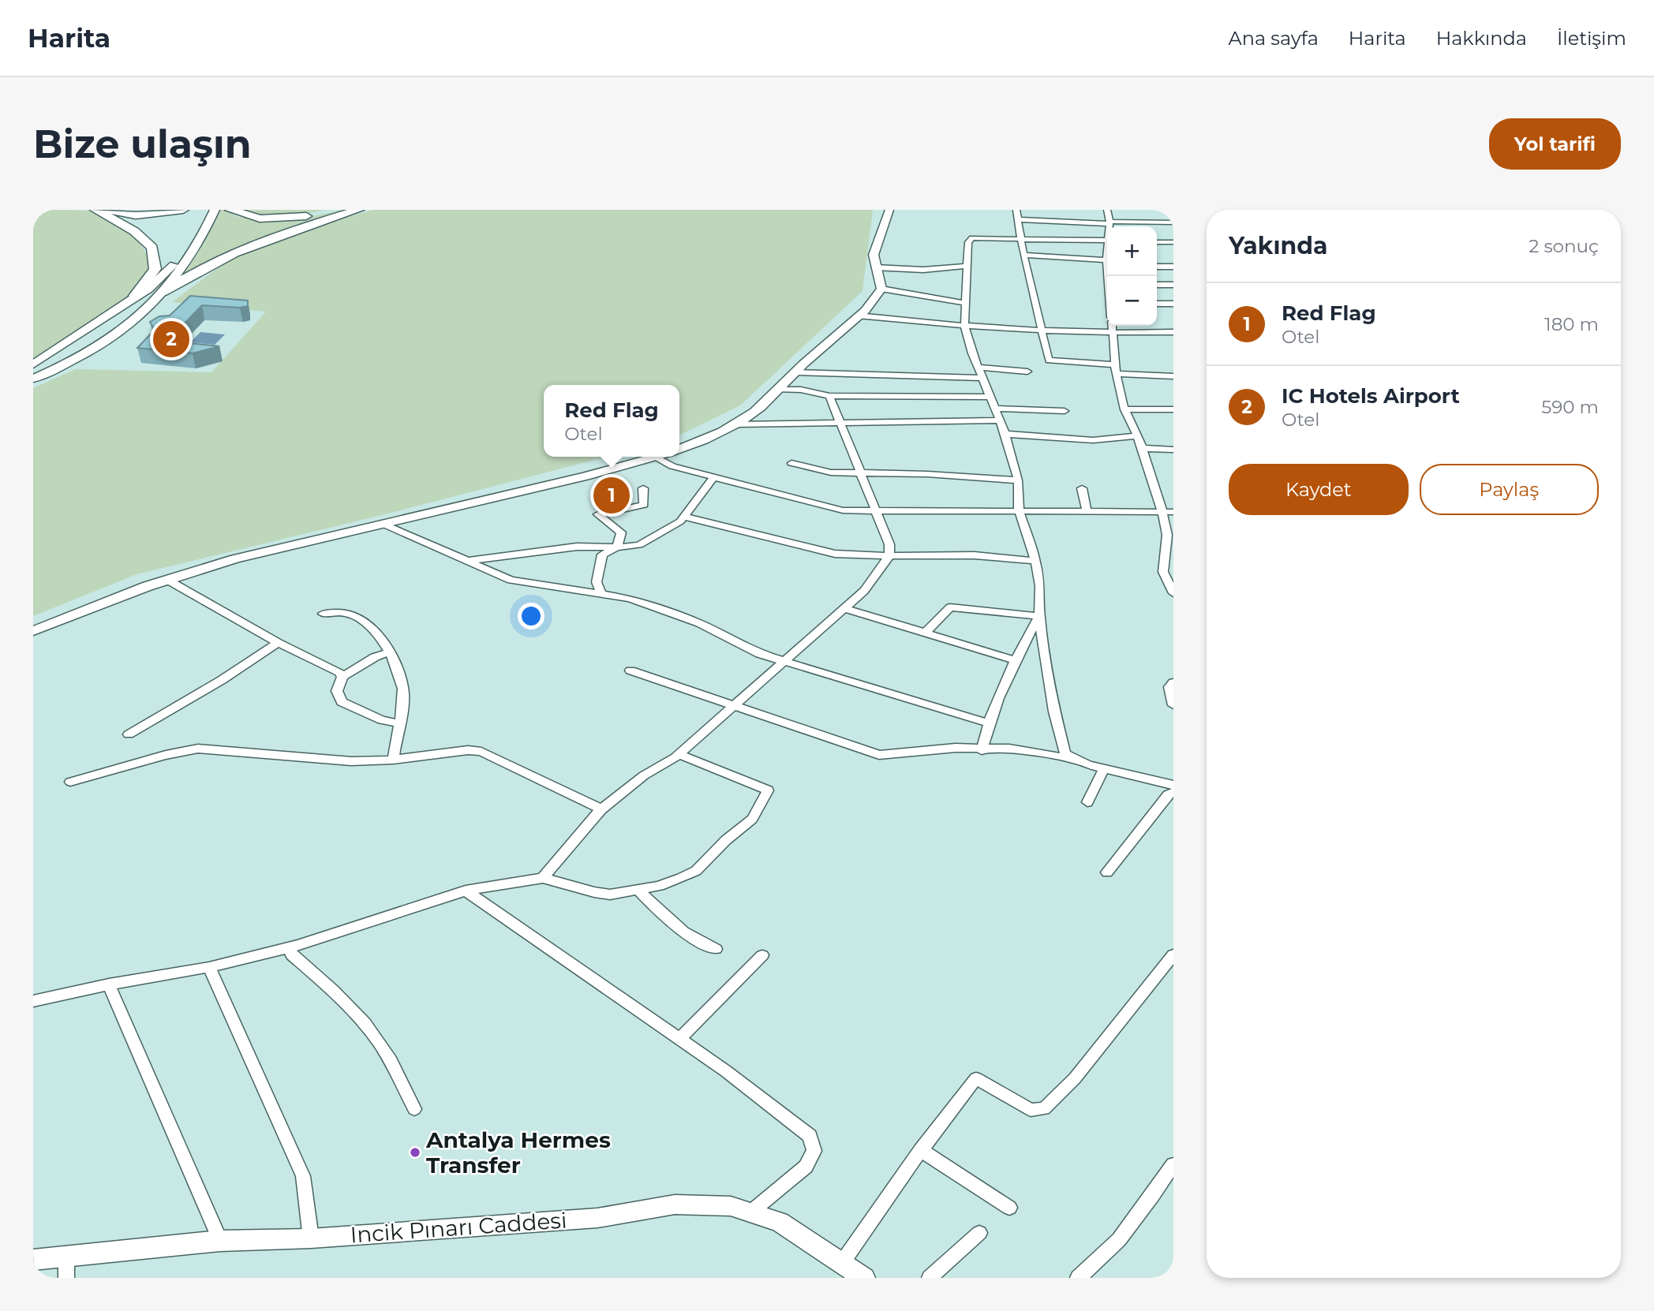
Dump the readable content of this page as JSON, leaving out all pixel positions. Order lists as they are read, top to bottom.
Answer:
{
  "streets": {
    "street": ["Incik Pınarı Caddesi"]
  },
  "places": ["Antalya Hermes Transfer"],
  "page": {
    "header": "Harita",
    "nav": [
      "Ana sayfa",
      "Harita",
      "Hakkında",
      "İletişim"
    ],
    "buttons": [
      "Yol tarifi",
      ["Kaydet", "Paylaş"]
    ],
    "title": "Bize ulaşın",
    "heading": ["Yakında", "2 sonuç"],
    "map_buttons": ["+", "−"],
    "list": [
      {
        "mark": "1",
        "name": "Red Flag",
        "note": "Otel",
        "value": "180 m"
      },
      {
        "mark": "2",
        "name": "IC Hotels Airport",
        "note": "Otel",
        "value": "590 m"
      }
    ],
    "pins": ["2", "1"],
    "popup": ["Red Flag", "Otel"]
  }
}
